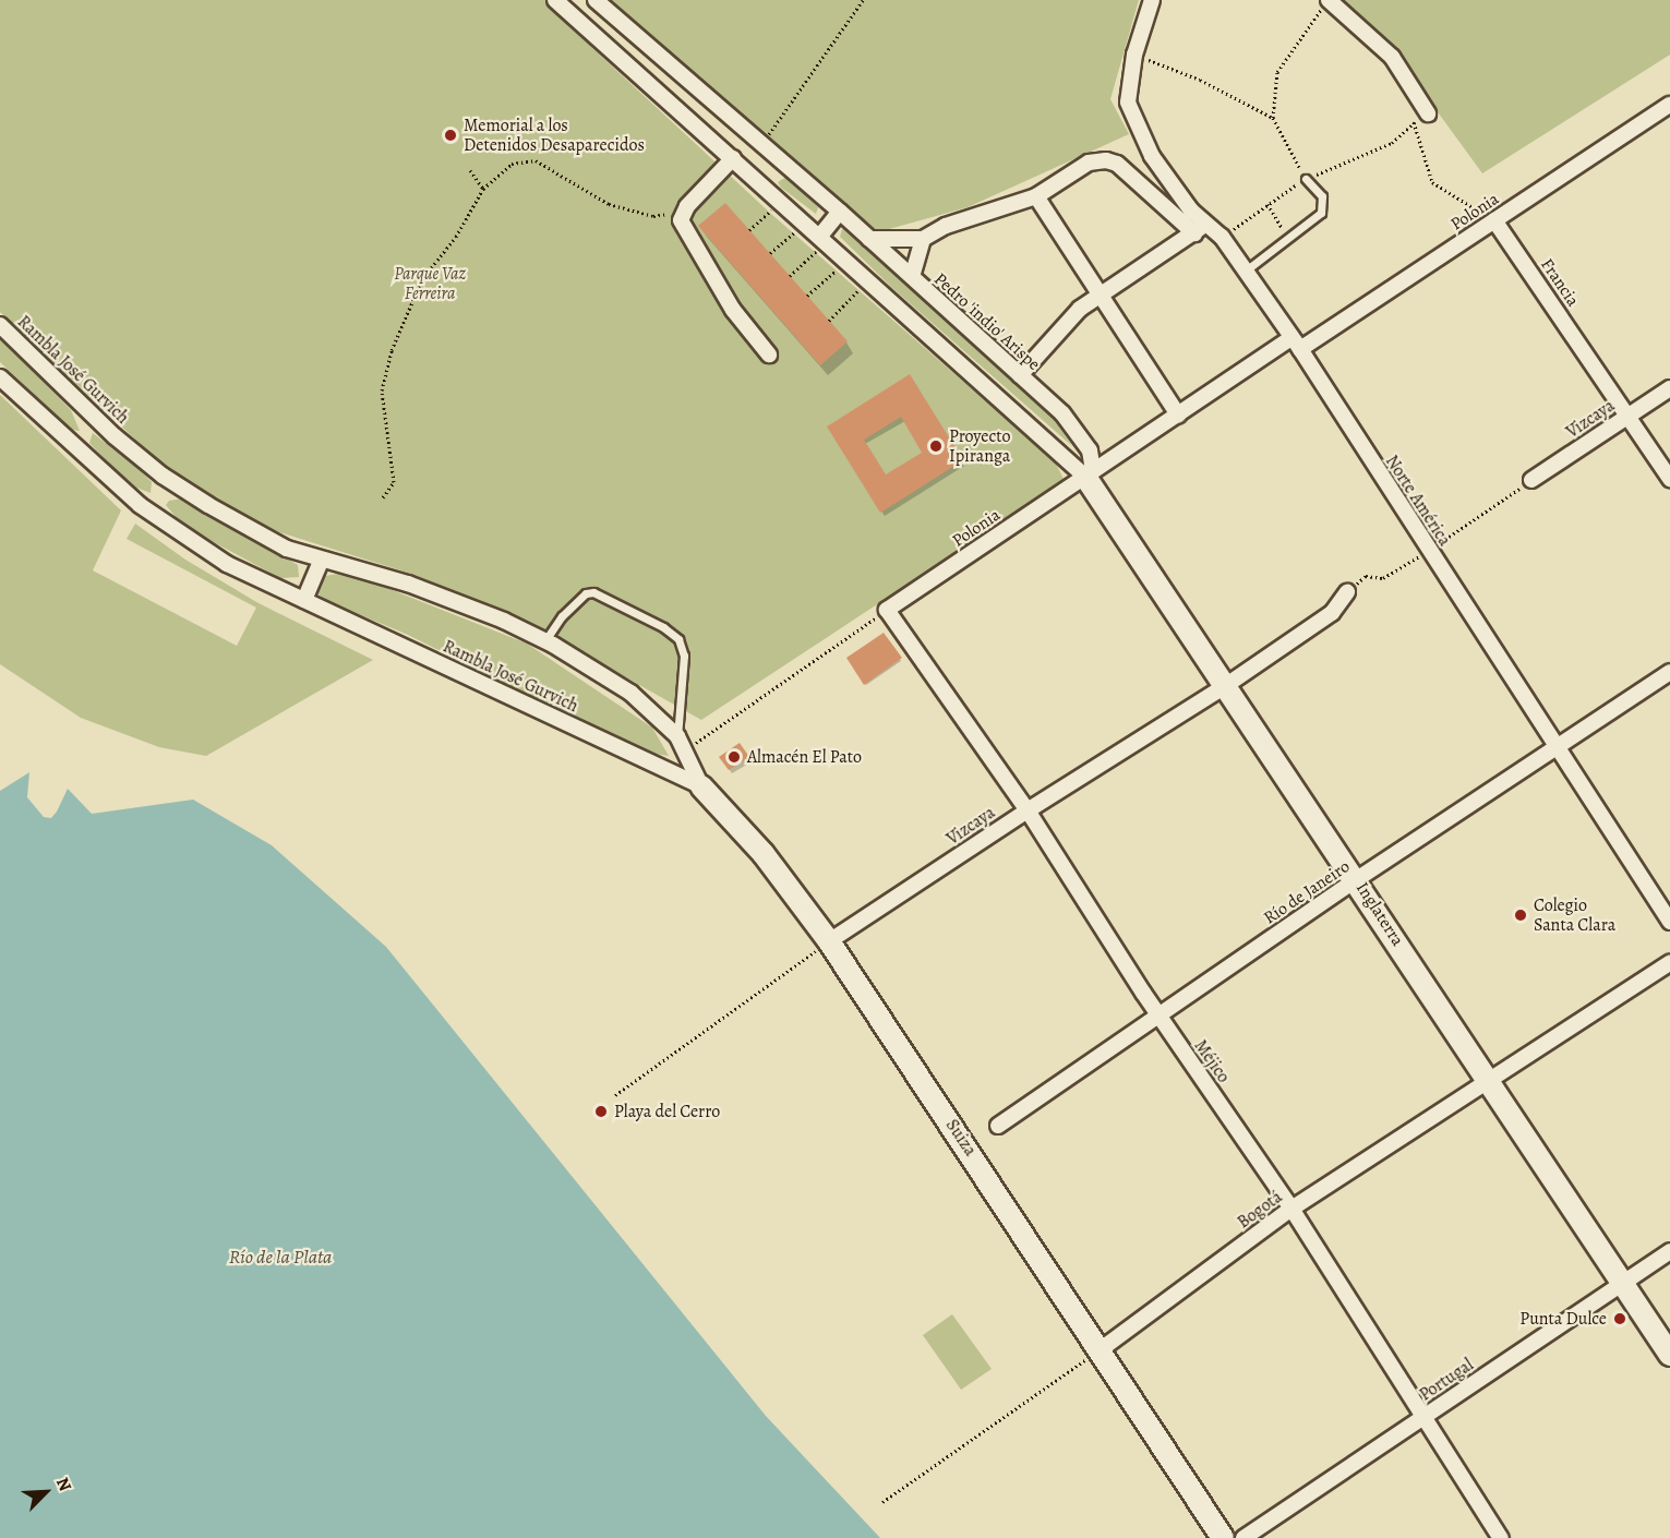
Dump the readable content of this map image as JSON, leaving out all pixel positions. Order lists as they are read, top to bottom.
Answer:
{
  "streets": {
    "street": [
      "Polonia",
      "Francia",
      "Pedro 'indio' Arispe",
      "Rambla José Gurvich",
      "Vizcaya",
      "Norte América",
      "Río de Janeiro",
      "Inglaterra",
      "Méjico",
      "Suiza",
      "Bogotá",
      "Portugal"
    ]
  },
  "crossings": [
    ["Polonia", "Francia"],
    ["Polonia", "Pedro 'indio' Arispe"],
    ["Polonia", "Norte América"],
    ["Polonia", "Inglaterra"],
    ["Polonia", "Méjico"],
    ["Francia", "Vizcaya"],
    ["Pedro 'indio' Arispe", "Inglaterra"],
    ["Rambla José Gurvich", "Suiza"],
    ["Vizcaya", "Inglaterra"],
    ["Vizcaya", "Méjico"],
    ["Vizcaya", "Suiza"],
    ["Norte América", "Río de Janeiro"],
    ["Río de Janeiro", "Inglaterra"],
    ["Río de Janeiro", "Méjico"],
    ["Inglaterra", "Bogotá"],
    ["Inglaterra", "Portugal"],
    ["Méjico", "Bogotá"],
    ["Méjico", "Portugal"],
    ["Suiza", "Bogotá"]
  ],
  "water": ["Río de la Plata"],
  "parks": ["Parque Vaz Ferreira"],
  "places": [
    "Memorial a los Detenidos Desaparecidos",
    "Proyecto Ipiranga",
    "Almacén El Pato",
    "Colegio Santa Clara",
    "Playa del Cerro",
    "Punta Dulce"
  ],
  "north": "top right"
}
